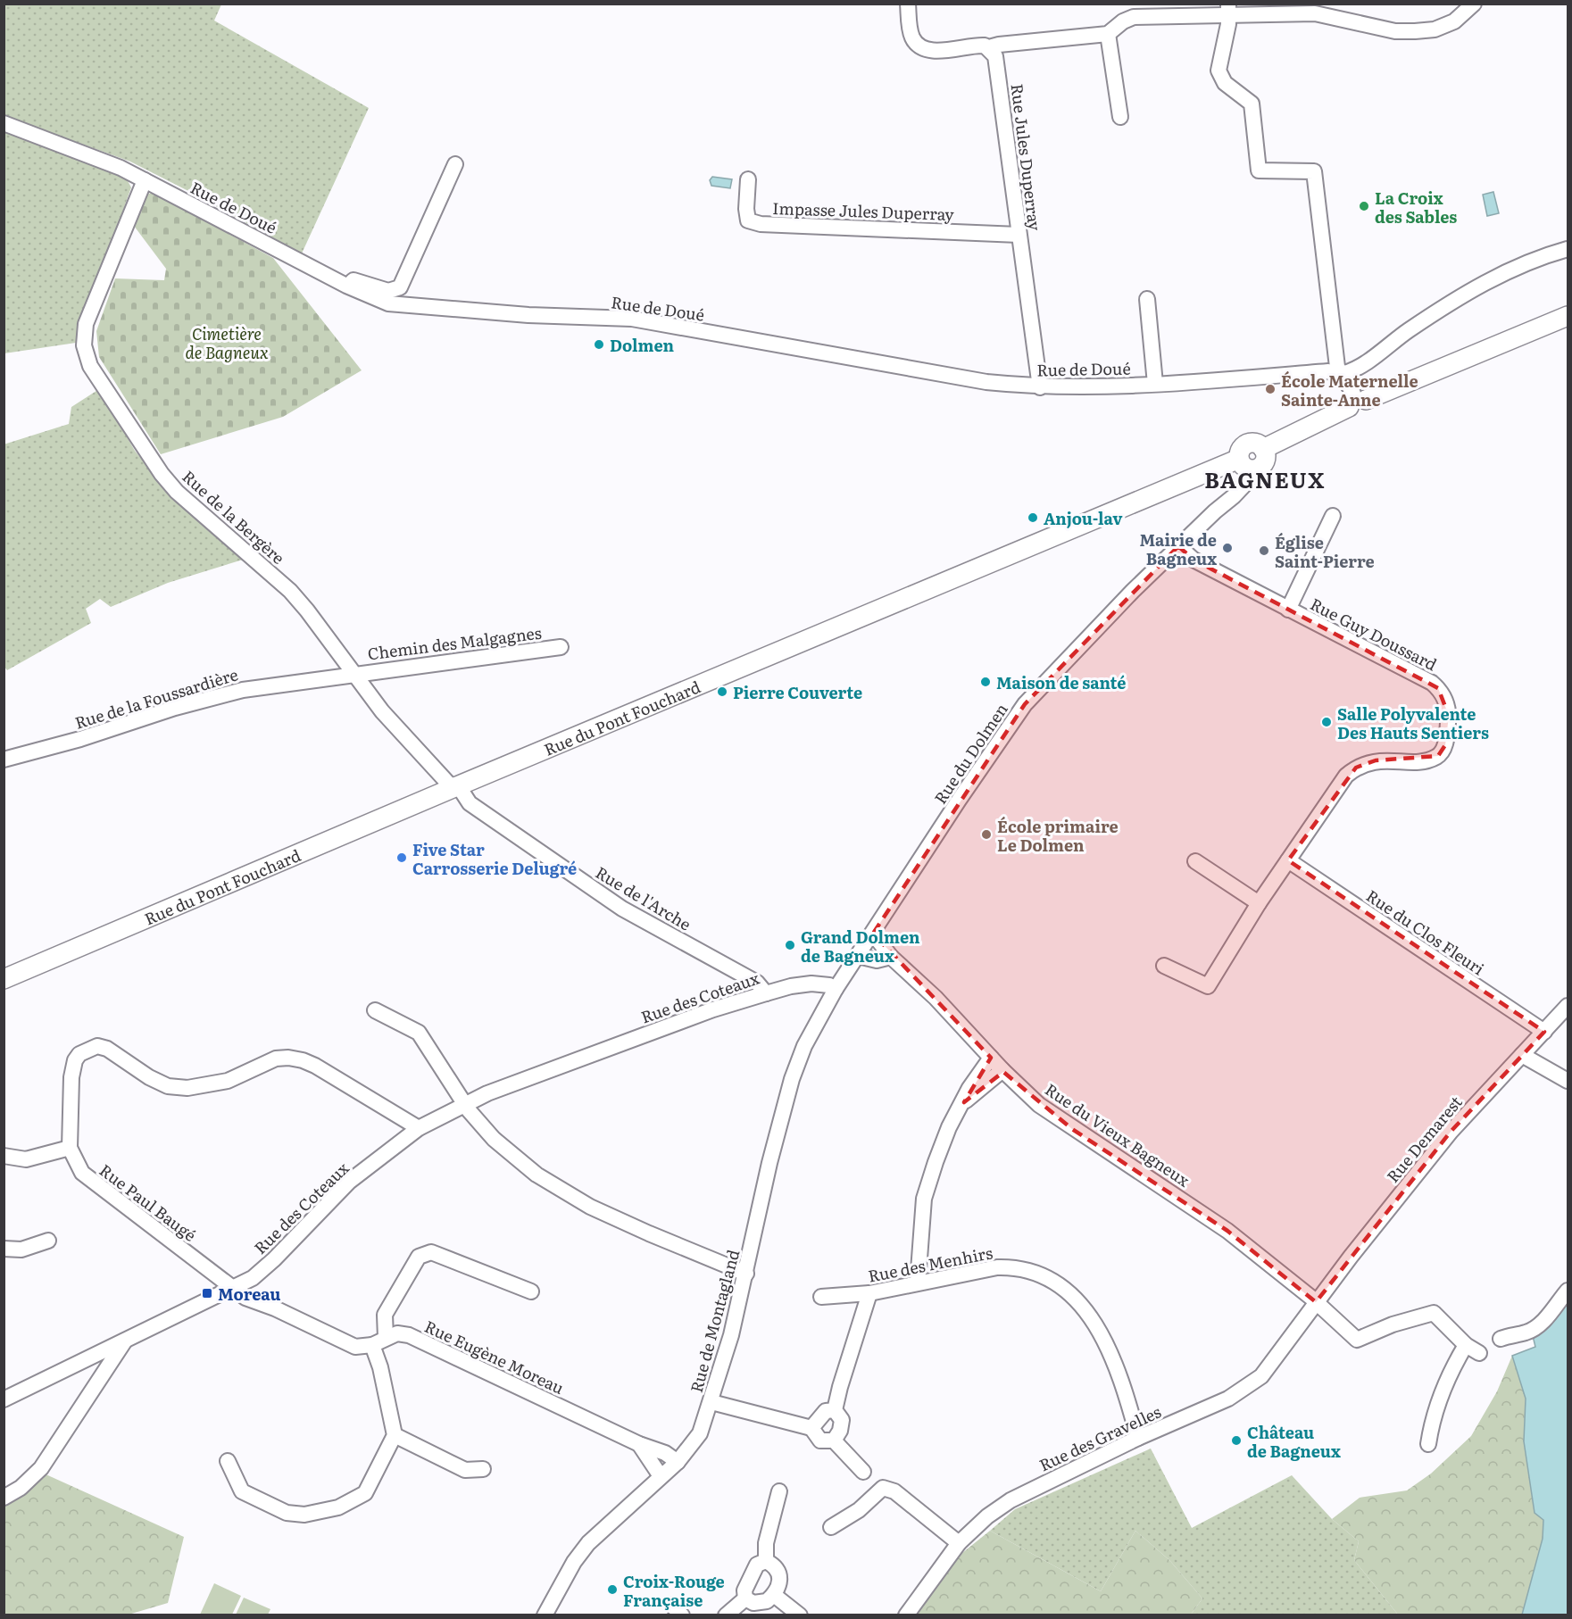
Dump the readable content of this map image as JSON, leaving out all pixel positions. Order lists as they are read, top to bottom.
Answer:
{
  "streets": {
    "main road": ["Rue du Pont Fouchard"],
    "street": [
      "Rue Jules Duperray",
      "Rue de Doué",
      "Impasse Jules Duperray",
      "Rue de la Bergère",
      "Rue Guy Doussard",
      "Chemin des Malgagnes",
      "Rue de la Foussardière",
      "Rue du Dolmen",
      "Rue de l'Arche",
      "Rue du Clos Fleuri",
      "Rue des Coteaux",
      "Rue du Vieux Bagneux",
      "Rue Demarest",
      "Rue Paul Baugé",
      "Rue des Menhirs",
      "Rue de Montagland",
      "Rue Eugène Moreau",
      "Rue des Gravelles"
    ]
  },
  "crossings": [
    ["Rue Jules Duperray", "Rue de Doué"],
    ["Rue Jules Duperray", "Impasse Jules Duperray"],
    ["Rue de Doué", "Rue de la Bergère"],
    ["Rue de la Bergère", "Chemin des Malgagnes"],
    ["Rue de la Bergère", "Rue de la Foussardière"],
    ["Rue de la Bergère", "Rue du Pont Fouchard"],
    ["Rue de la Bergère", "Rue de l'Arche"],
    ["Rue Guy Doussard", "Rue du Dolmen"],
    ["Rue Guy Doussard", "Rue du Clos Fleuri"],
    ["Chemin des Malgagnes", "Rue de la Foussardière"],
    ["Rue du Pont Fouchard", "Rue du Dolmen"],
    ["Rue du Pont Fouchard", "Rue de l'Arche"],
    ["Rue du Dolmen", "Rue des Coteaux"],
    ["Rue du Dolmen", "Rue du Vieux Bagneux"],
    ["Rue du Dolmen", "Rue de Montagland"],
    ["Rue de l'Arche", "Rue des Coteaux"],
    ["Rue du Clos Fleuri", "Rue Demarest"],
    ["Rue des Coteaux", "Rue Paul Baugé"],
    ["Rue des Coteaux", "Rue de Montagland"],
    ["Rue du Vieux Bagneux", "Rue Demarest"],
    ["Rue du Vieux Bagneux", "Rue des Gravelles"],
    ["Rue Demarest", "Rue des Gravelles"],
    ["Rue des Menhirs", "Rue des Gravelles"],
    ["Rue de Montagland", "Rue Eugène Moreau"]
  ],
  "districts": ["BAGNEUX"],
  "parks": ["Cimetière de Bagneux"],
  "places": {
    "other": [
      "La Croix des Sables",
      "Dolmen",
      "École Maternelle Sainte-Anne",
      "Anjou-lav",
      "Mairie de Bagneux",
      "Église Saint-Pierre",
      "Maison de santé",
      "Pierre Couverte",
      "Salle Polyvalente Des Hauts Sentiers",
      "École primaire Le Dolmen",
      "Five Star Carrosserie Delugré",
      "Grand Dolmen de Bagneux",
      "Château de Bagneux",
      "Croix-Rouge Française"
    ],
    "transit": ["Moreau"]
  }
}
